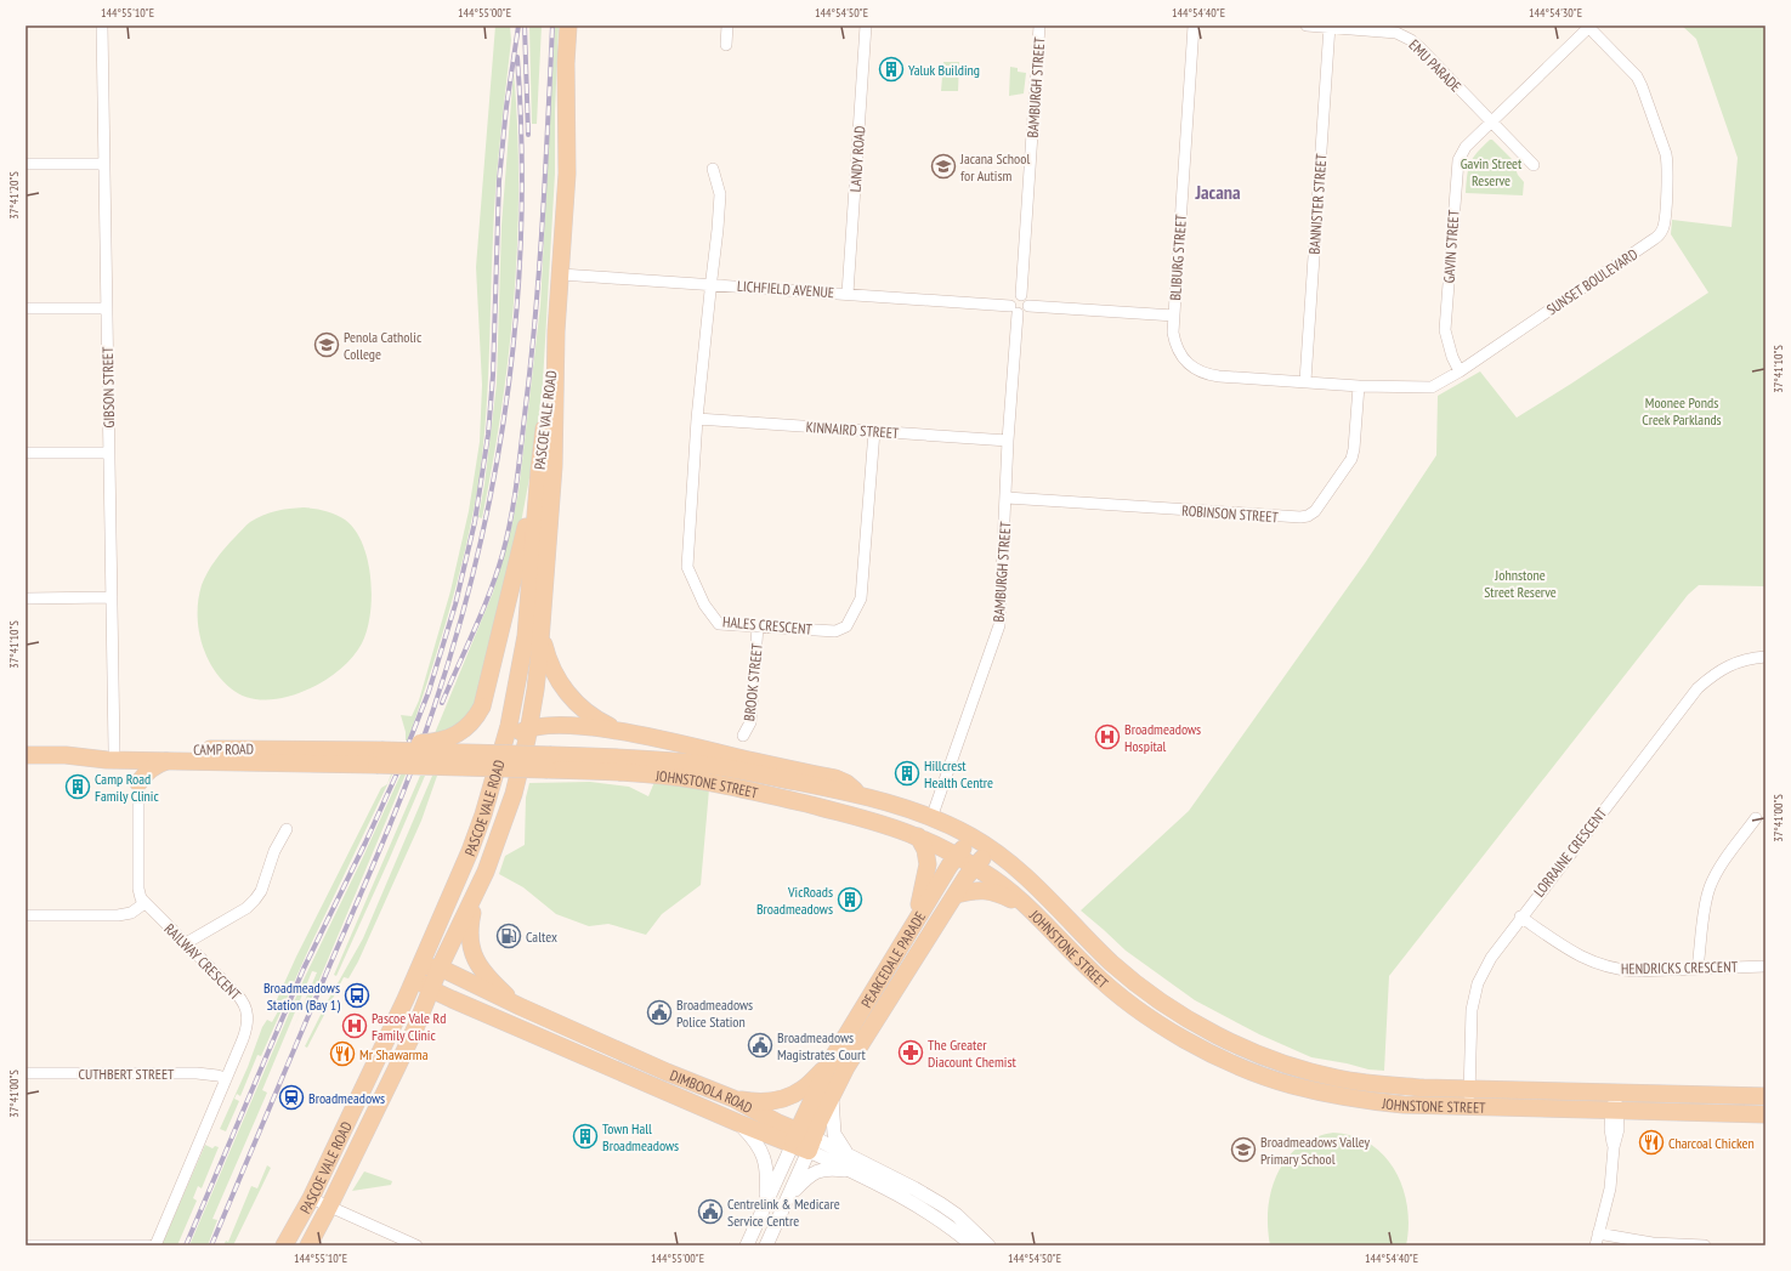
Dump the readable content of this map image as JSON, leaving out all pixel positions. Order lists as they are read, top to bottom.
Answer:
{
  "streets": {
    "main road": [
      "PASCOE VALE ROAD",
      "CAMP ROAD",
      "JOHNSTONE STREET",
      "PEARCEDALE PARADE",
      "DIMBOOLA ROAD"
    ],
    "street": [
      "EMU PARADE",
      "BAMBURGH STREET",
      "LANDY ROAD",
      "BANNISTER STREET",
      "GAVIN STREET",
      "BLIBURG STREET",
      "SUNSET BOULEVARD",
      "LICHFIELD AVENUE",
      "GIBSON STREET",
      "KINNAIRD STREET",
      "ROBINSON STREET",
      "HALES CRESCENT",
      "BROOK STREET",
      "LORRAINE CRESCENT",
      "RAILWAY CRESCENT",
      "HENDRICKS CRESCENT",
      "CUTHBERT STREET"
    ]
  },
  "crossings": [
    ["EMU PARADE", "BANNISTER STREET"],
    ["EMU PARADE", "GAVIN STREET"],
    ["BAMBURGH STREET", "LICHFIELD AVENUE"],
    ["BAMBURGH STREET", "KINNAIRD STREET"],
    ["BAMBURGH STREET", "ROBINSON STREET"],
    ["BAMBURGH STREET", "JOHNSTONE STREET"],
    ["LANDY ROAD", "LICHFIELD AVENUE"],
    ["BANNISTER STREET", "BLIBURG STREET"],
    ["BANNISTER STREET", "SUNSET BOULEVARD"],
    ["GAVIN STREET", "SUNSET BOULEVARD"],
    ["BLIBURG STREET", "SUNSET BOULEVARD"],
    ["SUNSET BOULEVARD", "ROBINSON STREET"],
    ["LICHFIELD AVENUE", "PASCOE VALE ROAD"],
    ["LICHFIELD AVENUE", "HALES CRESCENT"],
    ["GIBSON STREET", "CAMP ROAD"],
    ["PASCOE VALE ROAD", "DIMBOOLA ROAD"],
    ["KINNAIRD STREET", "HALES CRESCENT"],
    ["HALES CRESCENT", "BROOK STREET"],
    ["CAMP ROAD", "JOHNSTONE STREET"],
    ["JOHNSTONE STREET", "LORRAINE CRESCENT"],
    ["JOHNSTONE STREET", "PEARCEDALE PARADE"],
    ["LORRAINE CRESCENT", "HENDRICKS CRESCENT"],
    ["PEARCEDALE PARADE", "DIMBOOLA ROAD"],
    ["RAILWAY CRESCENT", "CUTHBERT STREET"]
  ],
  "districts": ["Jacana"],
  "parks": ["Gavin Street Reserve", "Moonee Ponds Creek Parklands", "Johnstone Street Reserve"],
  "places": {
    "building": [
      "Yaluk Building",
      "Hillcrest Health Centre",
      "Camp Road Family Clinic",
      "VicRoads Broadmeadows",
      "Town Hall Broadmeadows"
    ],
    "school or university": ["Jacana School for Autism", "Penola Catholic College", "Broadmeadows Valley Primary School"],
    "hospital": ["Broadmeadows Hospital", "Pascoe Vale Rd Family Clinic"],
    "fuel station": ["Caltex"],
    "bus stop": ["Broadmeadows Station (Bay 1)"],
    "public building": ["Broadmeadows Police Station", "Broadmeadows Magistrates Court", "Centrelink & Medicare Service Centre"],
    "pharmacy": ["The Greater Diacount Chemist"],
    "restaurant": ["Mr Shawarma", "Charcoal Chicken"],
    "station": ["Broadmeadows"]
  },
  "coordinates": [
    "144°55'10\"E",
    "144°55'00\"E",
    "144°54'50\"E",
    "144°54'40\"E",
    "144°54'30\"E",
    "37°41'20\"S",
    "37°41'10\"S",
    "37°41'00\"S"
  ]
}
